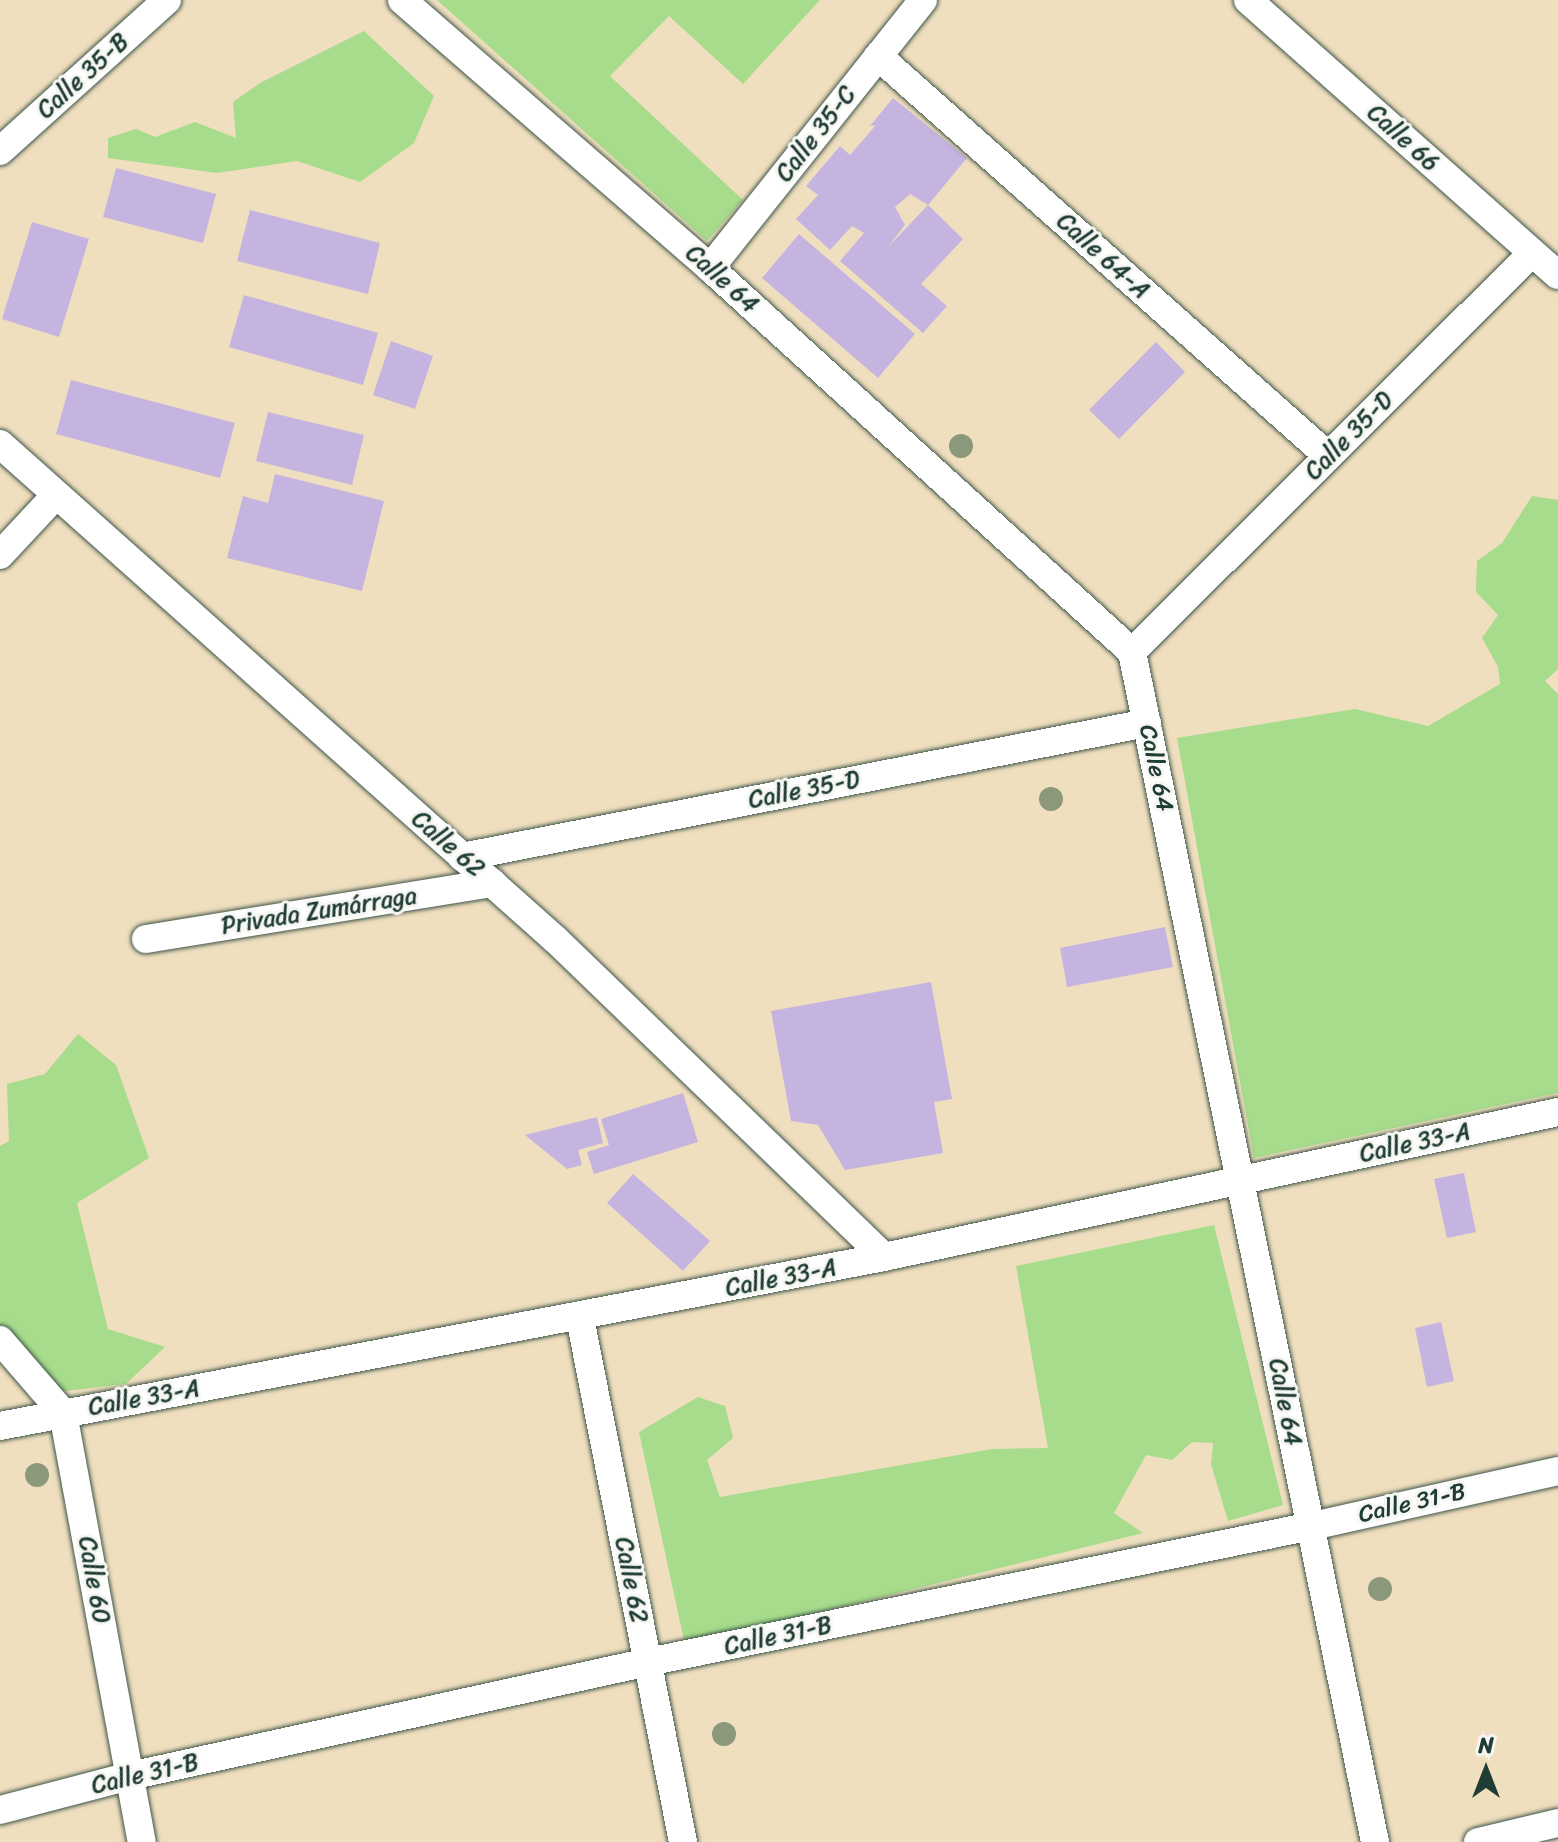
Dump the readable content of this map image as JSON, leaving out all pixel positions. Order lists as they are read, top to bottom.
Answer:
{
  "streets": {
    "street": [
      "Calle 35-B",
      "Calle 35-C",
      "Calle 66",
      "Calle 64-A",
      "Calle 64",
      "Calle 35-D",
      "Calle 62",
      "Privada Zumárraga",
      "Calle 33-A",
      "Calle 31-B",
      "Calle 60"
    ]
  },
  "crossings": [
    ["Calle 35-C", "Calle 64-A"],
    ["Calle 35-C", "Calle 64"],
    ["Calle 66", "Calle 35-D"],
    ["Calle 64-A", "Calle 35-D"],
    ["Calle 64", "Calle 35-D"],
    ["Calle 64", "Calle 33-A"],
    ["Calle 64", "Calle 31-B"],
    ["Calle 35-D", "Calle 62"],
    ["Calle 62", "Privada Zumárraga"],
    ["Calle 62", "Calle 33-A"],
    ["Calle 62", "Calle 31-B"],
    ["Calle 33-A", "Calle 60"],
    ["Calle 31-B", "Calle 60"]
  ],
  "north": "top"
}
